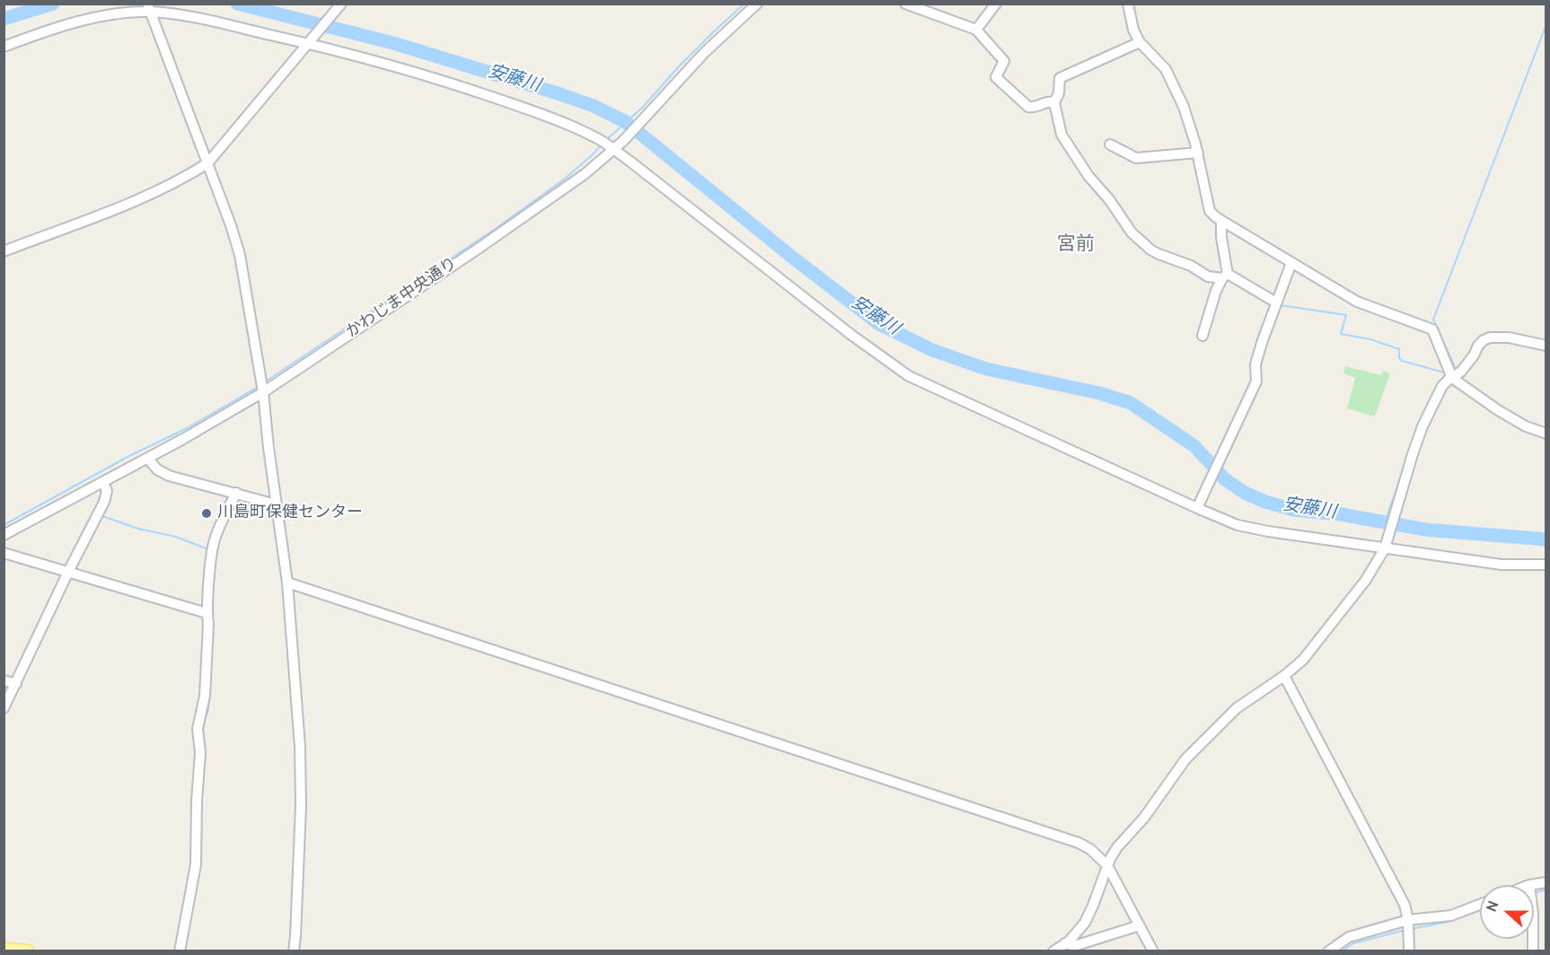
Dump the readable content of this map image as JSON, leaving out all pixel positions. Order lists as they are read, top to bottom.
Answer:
{
  "streets": {
    "street": ["かわじま中央通り"]
  },
  "districts": ["宮前"],
  "water": ["安藤川"],
  "places": ["川島町保健センター"],
  "north": "left"
}
